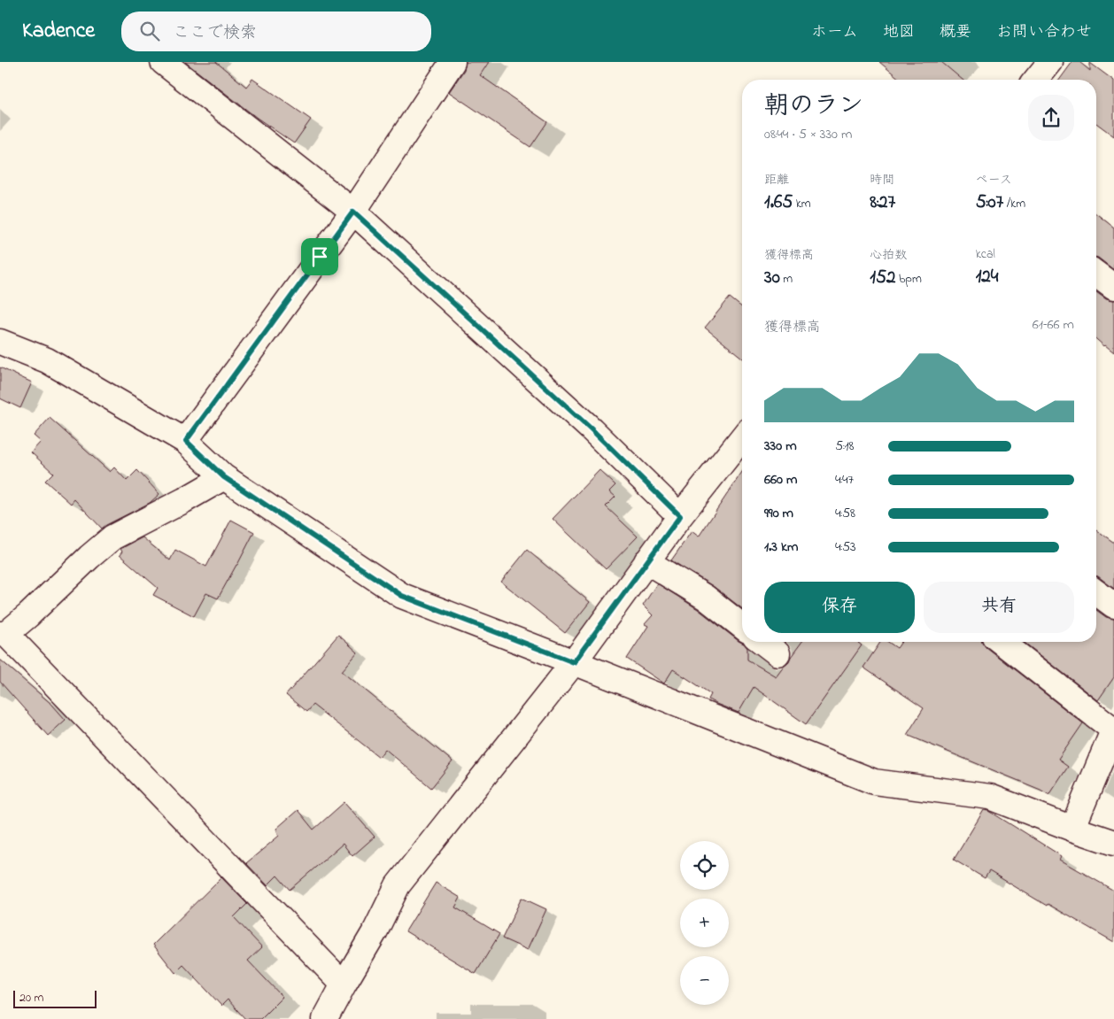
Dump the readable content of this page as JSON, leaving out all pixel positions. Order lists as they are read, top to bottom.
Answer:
{
  "scale_bar": "20 m",
  "page": {
    "header": "Kadence",
    "search": "ここで検索",
    "nav": [
      "ホーム",
      "地図",
      "概要",
      "お問い合わせ"
    ],
    "heading": ["朝のラン", "08:44 · 5 × 330 m"],
    "stats": [
      ["距離", "1.65 km"],
      ["時間", "8:27"],
      ["ペース", "5:07 /km"],
      ["獲得標高", "30 m"],
      ["心拍数", "152 bpm"],
      ["kcal", "124"]
    ],
    "chart": ["獲得標高", "61–66 m"],
    "list": [
      {
        "name": "330 m",
        "note": "5:18"
      },
      {
        "name": "660 m",
        "note": "4:47"
      },
      {
        "name": "990 m",
        "note": "4:58"
      },
      {
        "name": "1.3 km",
        "note": "4:53"
      }
    ],
    "buttons": ["保存", "共有"],
    "map_buttons": ["+", "−"],
    "scale": "20 m"
  }
}
